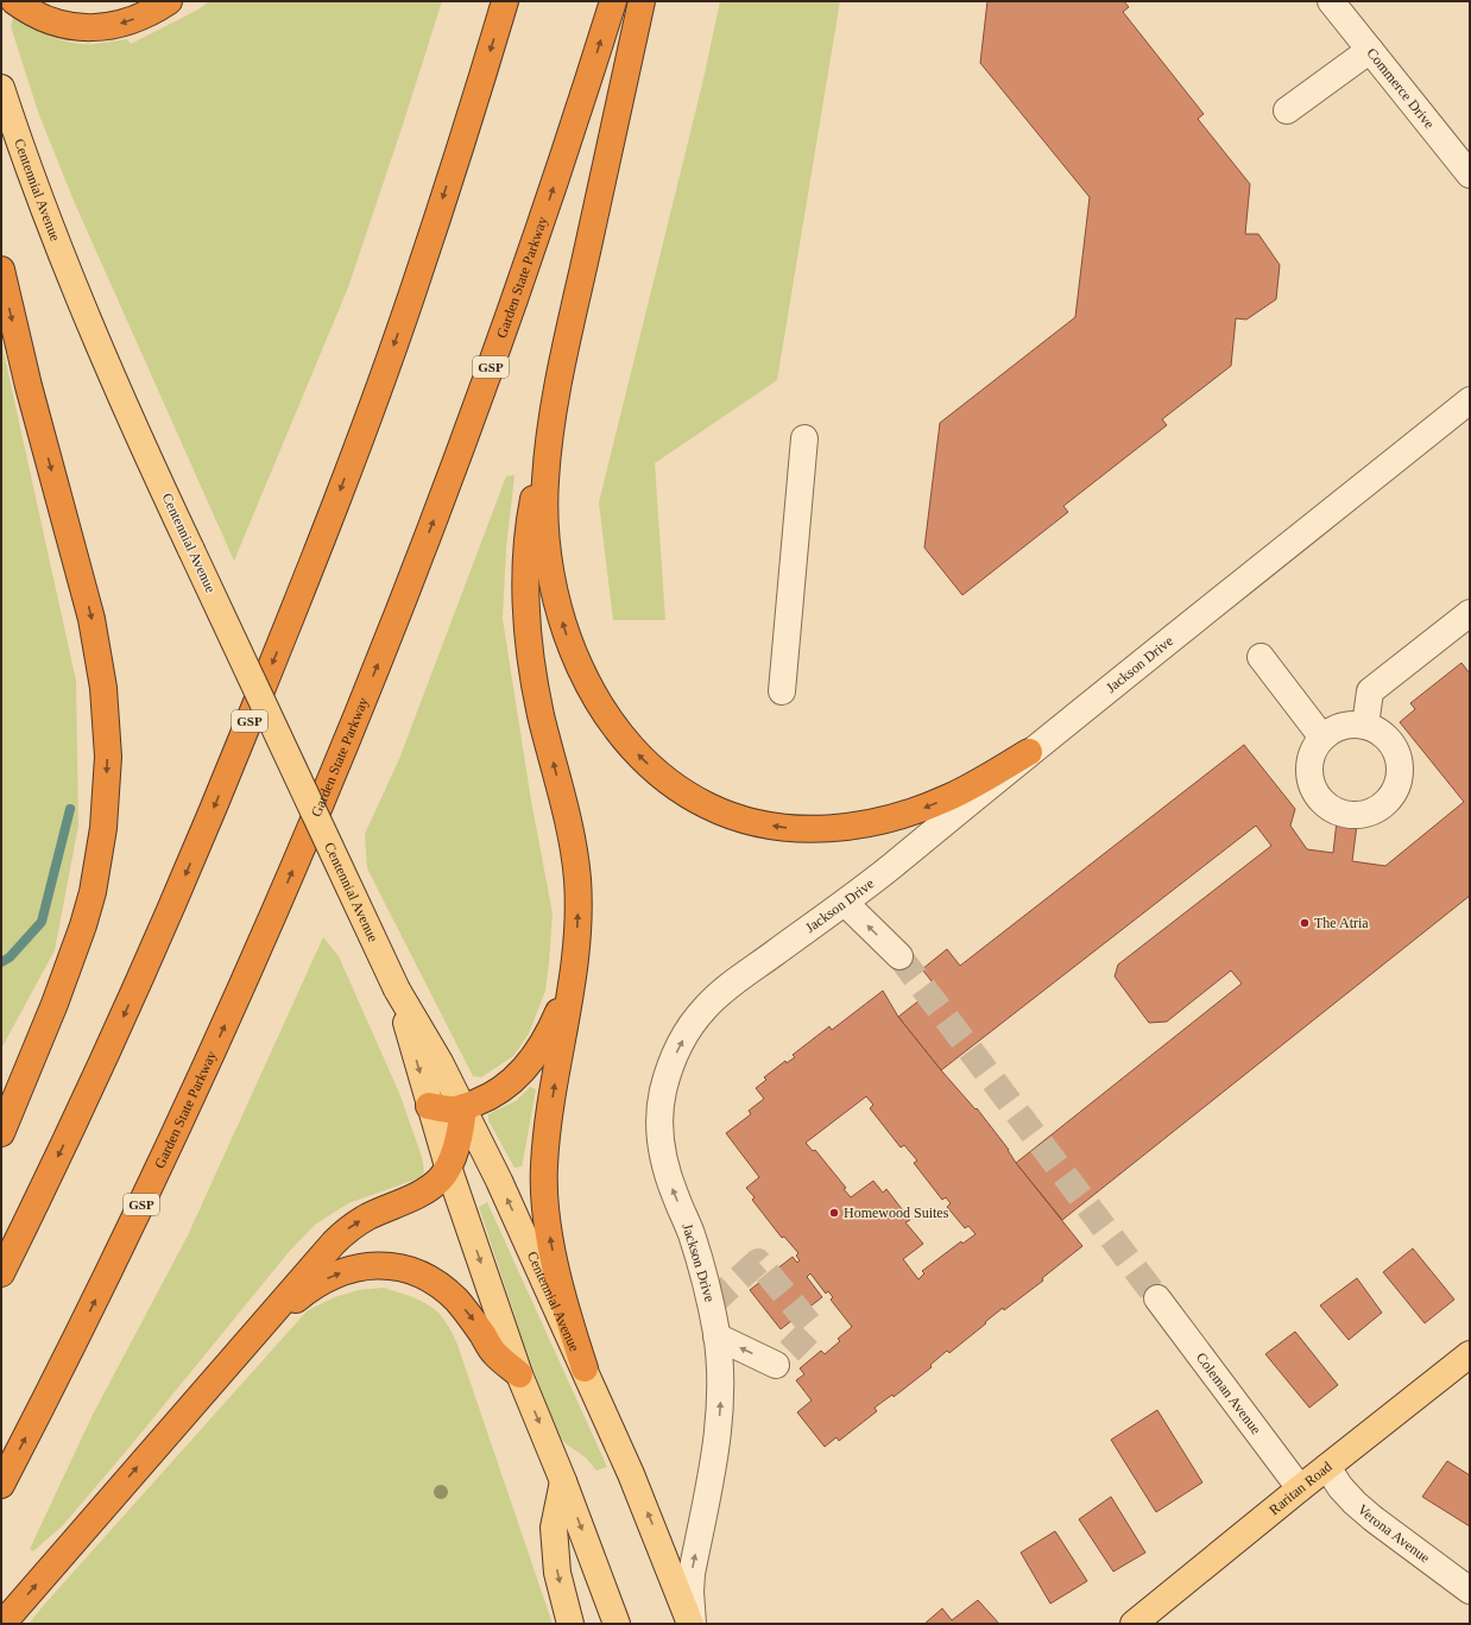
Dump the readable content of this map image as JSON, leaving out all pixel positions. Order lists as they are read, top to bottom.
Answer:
{
  "streets": {
    "highway": ["Garden State Parkway", "GSP"],
    "main road": ["Centennial Avenue", "Raritan Road"],
    "street": [
      "Commerce Drive",
      "Jackson Drive",
      "Coleman Avenue",
      "Verona Avenue"
    ]
  },
  "crossings": [
    ["Centennial Avenue", "Jackson Drive"],
    ["Coleman Avenue", "Raritan Road"],
    ["Raritan Road", "Verona Avenue"]
  ],
  "one_way": ["Jackson Drive"],
  "places": ["The Atria", "Homewood Suites"]
}
